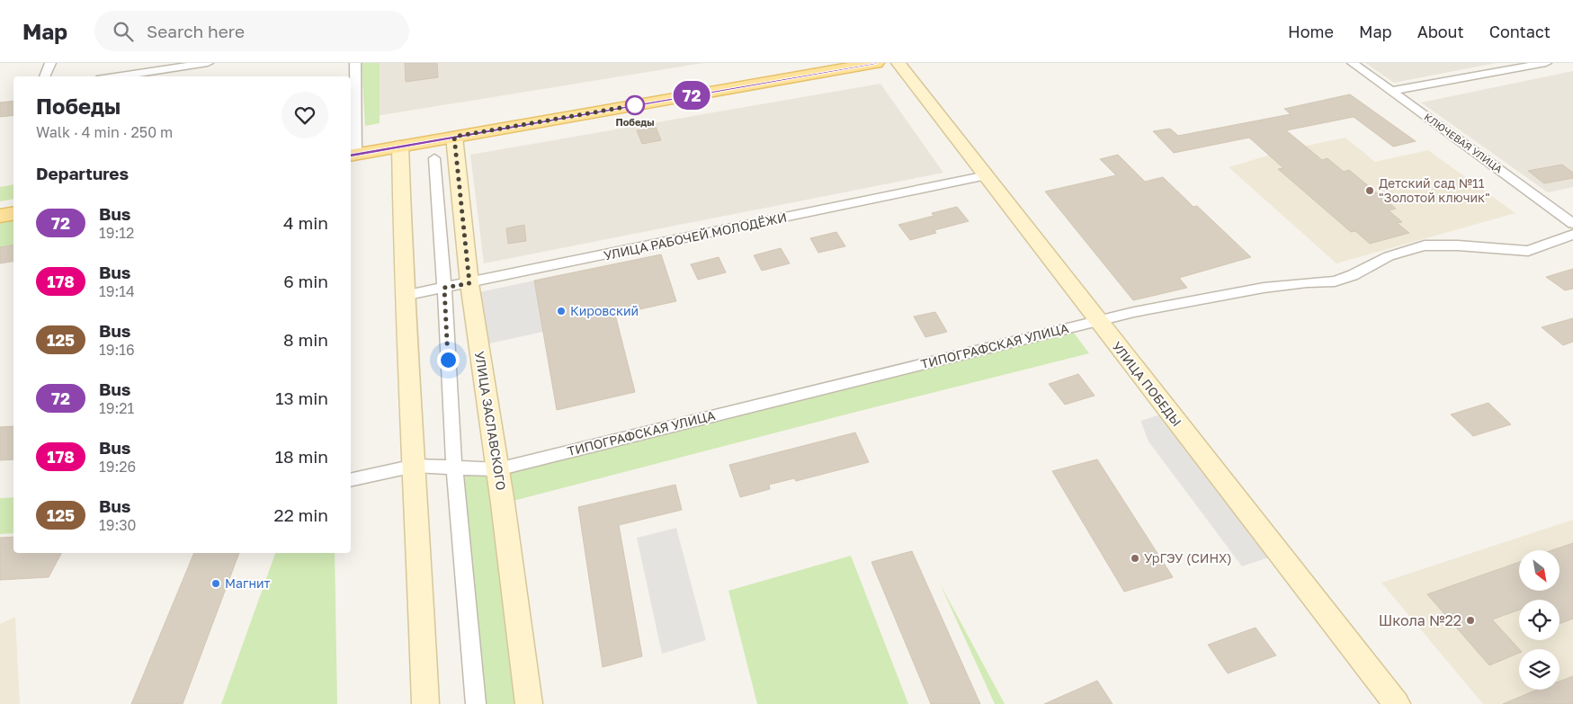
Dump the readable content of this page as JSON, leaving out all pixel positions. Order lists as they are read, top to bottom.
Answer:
{
  "streets": {
    "street": [
      "КЛЮЧЕВАЯ УЛИЦА",
      "УЛИЦА РАБОЧЕЙ МОЛОДЁЖИ",
      "ТИПОГРАФСКАЯ УЛИЦА",
      "УЛИЦА ПОБЕДЫ",
      "УЛИЦА ЗАСЛАВСКОГО"
    ]
  },
  "crossings": [
    ["УЛИЦА РАБОЧЕЙ МОЛОДЁЖИ", "УЛИЦА ПОБЕДЫ"],
    ["УЛИЦА РАБОЧЕЙ МОЛОДЁЖИ", "УЛИЦА ЗАСЛАВСКОГО"],
    ["ТИПОГРАФСКАЯ УЛИЦА", "УЛИЦА ПОБЕДЫ"],
    ["ТИПОГРАФСКАЯ УЛИЦА", "УЛИЦА ЗАСЛАВСКОГО"]
  ],
  "places": [
    "Победы",
    "Детский сад №11 \"Золотой ключик\"",
    "Кировский",
    "УрГЭУ (СИНХ)",
    "Магнит",
    "Школа №22"
  ],
  "lines": ["bus line 72"],
  "north": "bottom right",
  "page": {
    "header": "Map",
    "search": "Search here",
    "nav": [
      "Home",
      "Map",
      "About",
      "Contact"
    ],
    "on_map": "72",
    "heading": [
      ["Победы", "Walk · 4 min · 250 m"],
      "Departures"
    ],
    "list": [
      {
        "mark": "72",
        "name": "Bus",
        "note": "19:12",
        "value": "4 min"
      },
      {
        "mark": "178",
        "name": "Bus",
        "note": "19:14",
        "value": "6 min"
      },
      {
        "mark": "125",
        "name": "Bus",
        "note": "19:16",
        "value": "8 min"
      },
      {
        "mark": "72",
        "name": "Bus",
        "note": "19:21",
        "value": "13 min"
      },
      {
        "mark": "178",
        "name": "Bus",
        "note": "19:26",
        "value": "18 min"
      },
      {
        "mark": "125",
        "name": "Bus",
        "note": "19:30",
        "value": "22 min"
      }
    ]
  }
}
